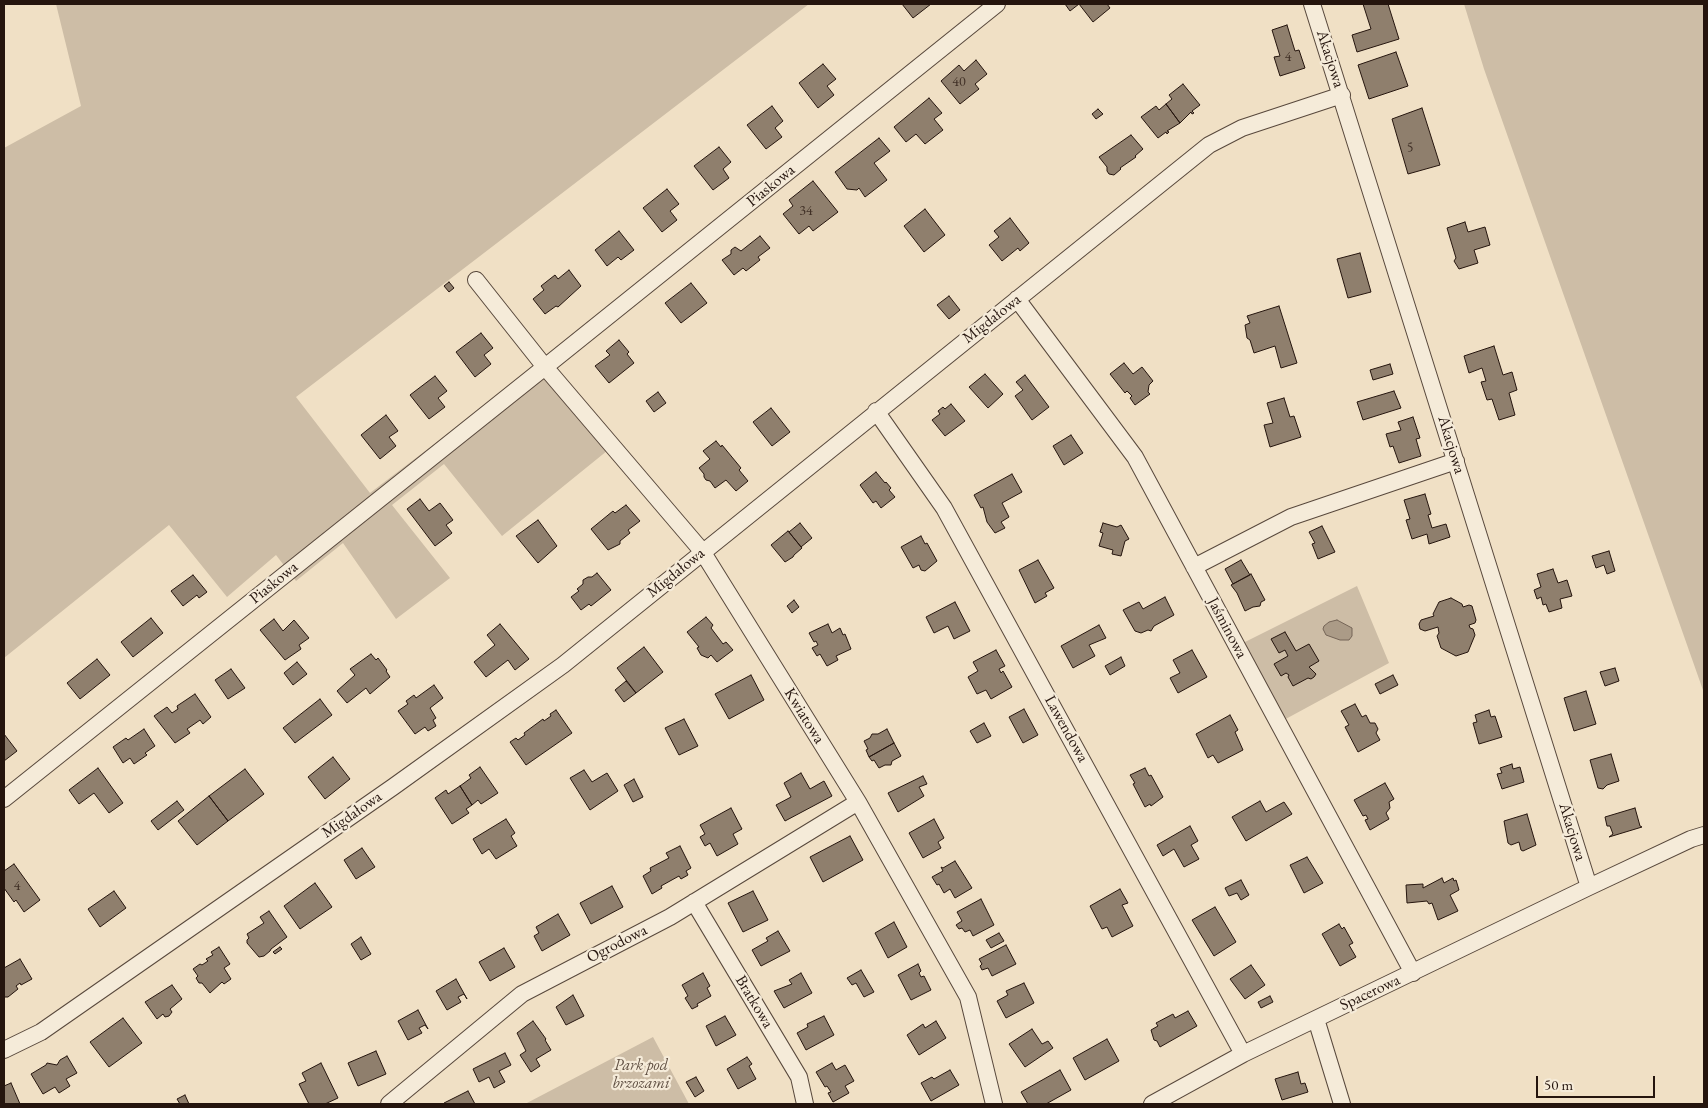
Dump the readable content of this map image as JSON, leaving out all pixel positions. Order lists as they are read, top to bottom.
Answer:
{
  "streets": {
    "street": [
      "Akacjowa",
      "Piaskowa",
      "Migdałowa",
      "Jaśminowa",
      "Kwiatowa",
      "Lawendowa",
      "Ogrodowa",
      "Spacerowa",
      "Bratkowa"
    ]
  },
  "crossings": [
    ["Akacjowa", "Migdałowa"],
    ["Akacjowa", "Spacerowa"],
    ["Piaskowa", "Kwiatowa"],
    ["Migdałowa", "Jaśminowa"],
    ["Migdałowa", "Kwiatowa"],
    ["Migdałowa", "Lawendowa"],
    ["Jaśminowa", "Spacerowa"],
    ["Kwiatowa", "Ogrodowa"],
    ["Lawendowa", "Spacerowa"],
    ["Ogrodowa", "Bratkowa"]
  ],
  "parks": ["Park pod brzozami"],
  "house_numbers": [
    "4",
    "40",
    "5",
    "34",
    "4"
  ],
  "scale_bar": "50 m"
}
